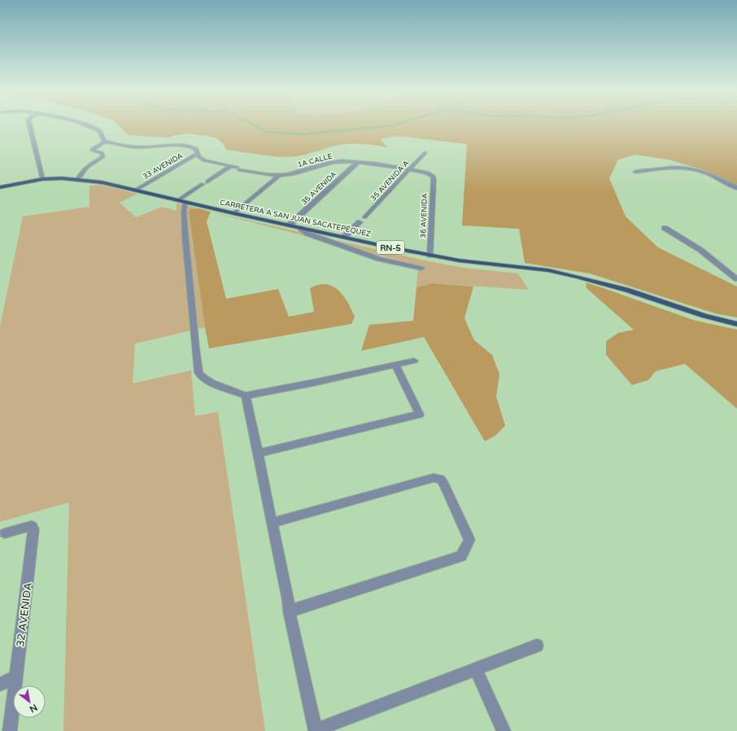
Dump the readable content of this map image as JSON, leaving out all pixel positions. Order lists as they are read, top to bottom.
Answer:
{
  "streets": {
    "main road": ["CARRETERA A SAN JUAN SACATEPÉQUEZ", "RN-5"],
    "street": [
      "1A CALLE",
      "33 AVENIDA",
      "35 AVENIDA A",
      "35 AVENIDA",
      "36 AVENIDA",
      "32 AVENIDA"
    ]
  },
  "crossings": [
    ["1A CALLE", "33 AVENIDA"],
    ["1A CALLE", "35 AVENIDA A"],
    ["1A CALLE", "35 AVENIDA"],
    ["1A CALLE", "36 AVENIDA"],
    ["33 AVENIDA", "CARRETERA A SAN JUAN SACATEPÉQUEZ"],
    ["35 AVENIDA", "CARRETERA A SAN JUAN SACATEPÉQUEZ"],
    ["36 AVENIDA", "CARRETERA A SAN JUAN SACATEPÉQUEZ"]
  ],
  "north": "bottom right"
}
